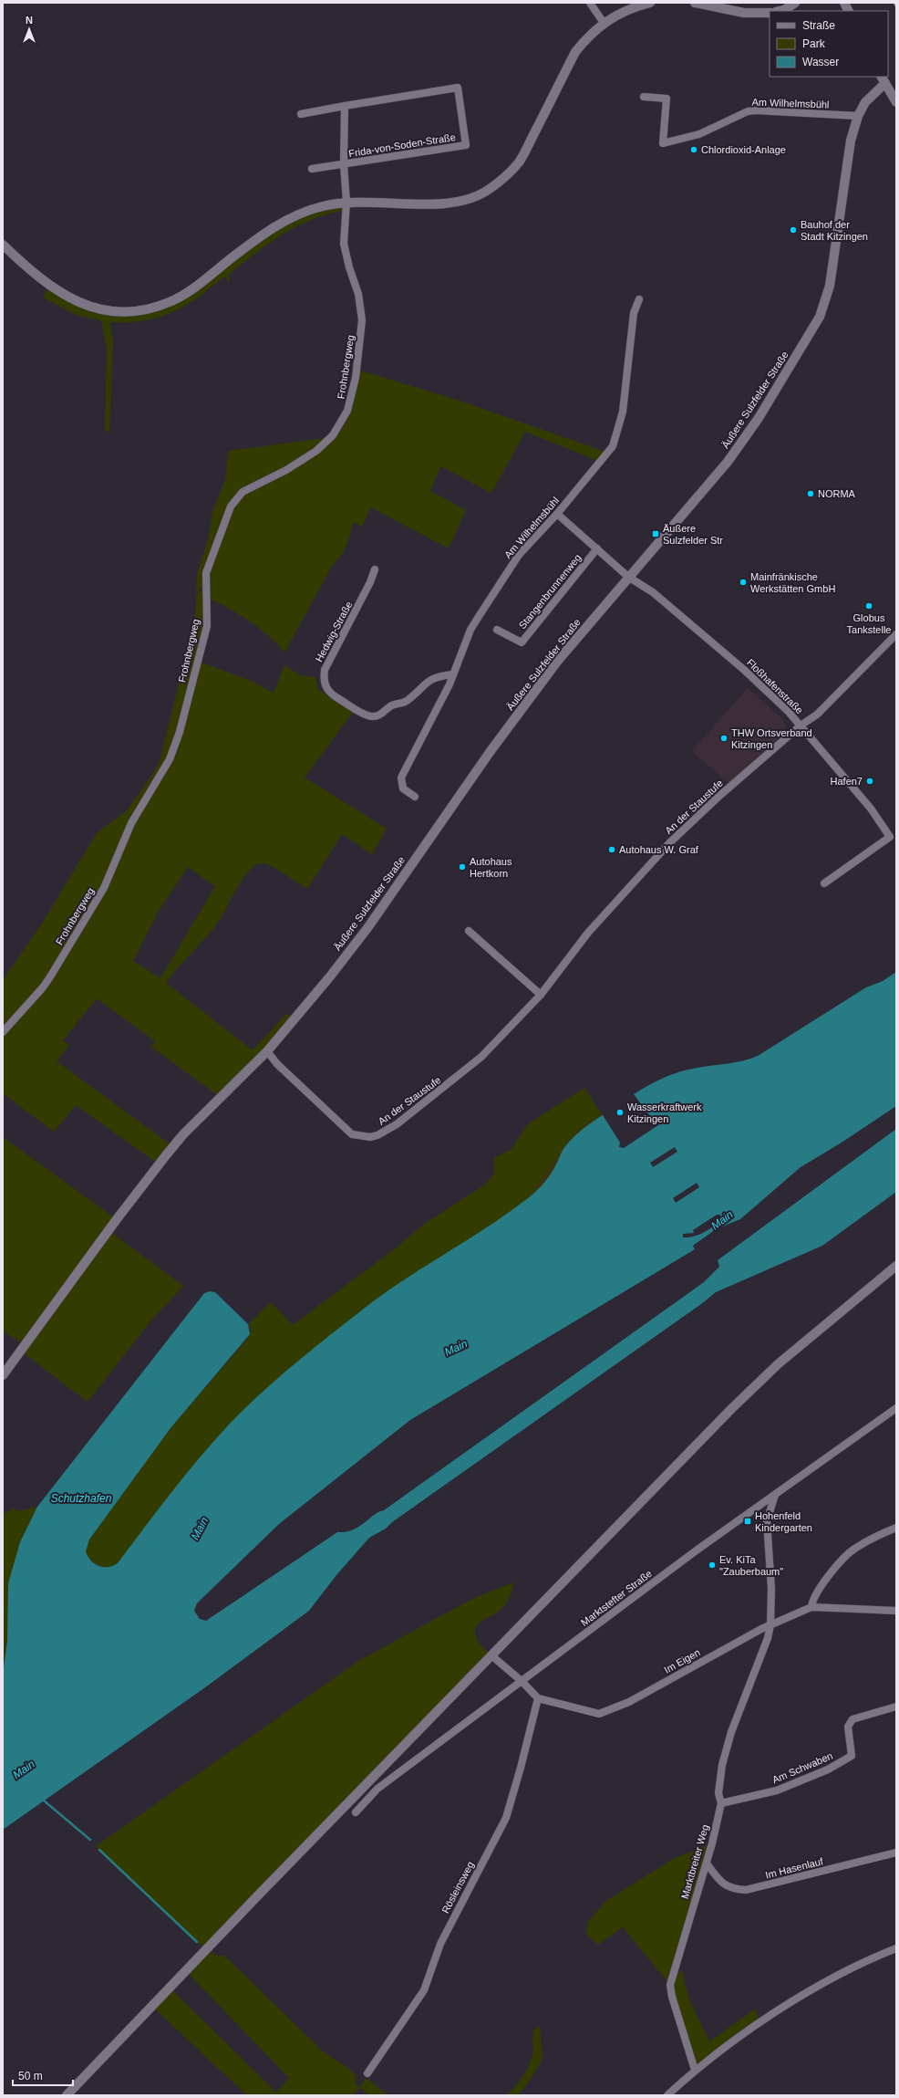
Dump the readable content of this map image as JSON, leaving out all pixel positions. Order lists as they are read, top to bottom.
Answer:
{
  "streets": {
    "main road": ["Äußere Sulzfelder Straße"],
    "street": [
      "Am Wilhelmsbühl",
      "Frida-von-Soden-Straße",
      "Frohnbergweg",
      "Stangenbrunnenweg",
      "Hedwig-Straße",
      "Floßhafenstraße",
      "An der Staustufe",
      "Marktstefter Straße",
      "Im Eigen",
      "Am Schwaben",
      "Marktbreiter Weg",
      "Im Hasenlauf",
      "Rösleinsweg"
    ]
  },
  "crossings": [
    ["Am Wilhelmsbühl", "Äußere Sulzfelder Straße"],
    ["Am Wilhelmsbühl", "Hedwig-Straße"],
    ["Frida-von-Soden-Straße", "Frohnbergweg"],
    ["Äußere Sulzfelder Straße", "Floßhafenstraße"],
    ["Äußere Sulzfelder Straße", "An der Staustufe"],
    ["Floßhafenstraße", "An der Staustufe"],
    ["Marktstefter Straße", "Marktbreiter Weg"],
    ["Im Eigen", "Marktbreiter Weg"],
    ["Im Eigen", "Rösleinsweg"],
    ["Am Schwaben", "Marktbreiter Weg"],
    ["Marktbreiter Weg", "Im Hasenlauf"]
  ],
  "water": ["Main", "Schutzhafen"],
  "places": {
    "other": [
      "Chlordioxid-Anlage",
      "Bauhof der Stadt Kitzingen",
      "NORMA",
      "Mainfränkische Werkstätten GmbH",
      "Globus Tankstelle",
      "THW Ortsverband Kitzingen",
      "Hafen7",
      "Autohaus W. Graf",
      "Autohaus Hertkorn",
      "Wasserkraftwerk Kitzingen",
      "Ev. KiTa \"Zauberbaum\""
    ],
    "transit": ["Äußere Sulzfelder Str", "Hohenfeld Kindergarten"]
  },
  "legend": ["Straße", "Park", "Wasser"],
  "scale_bar": "50 m",
  "north": "top"
}
